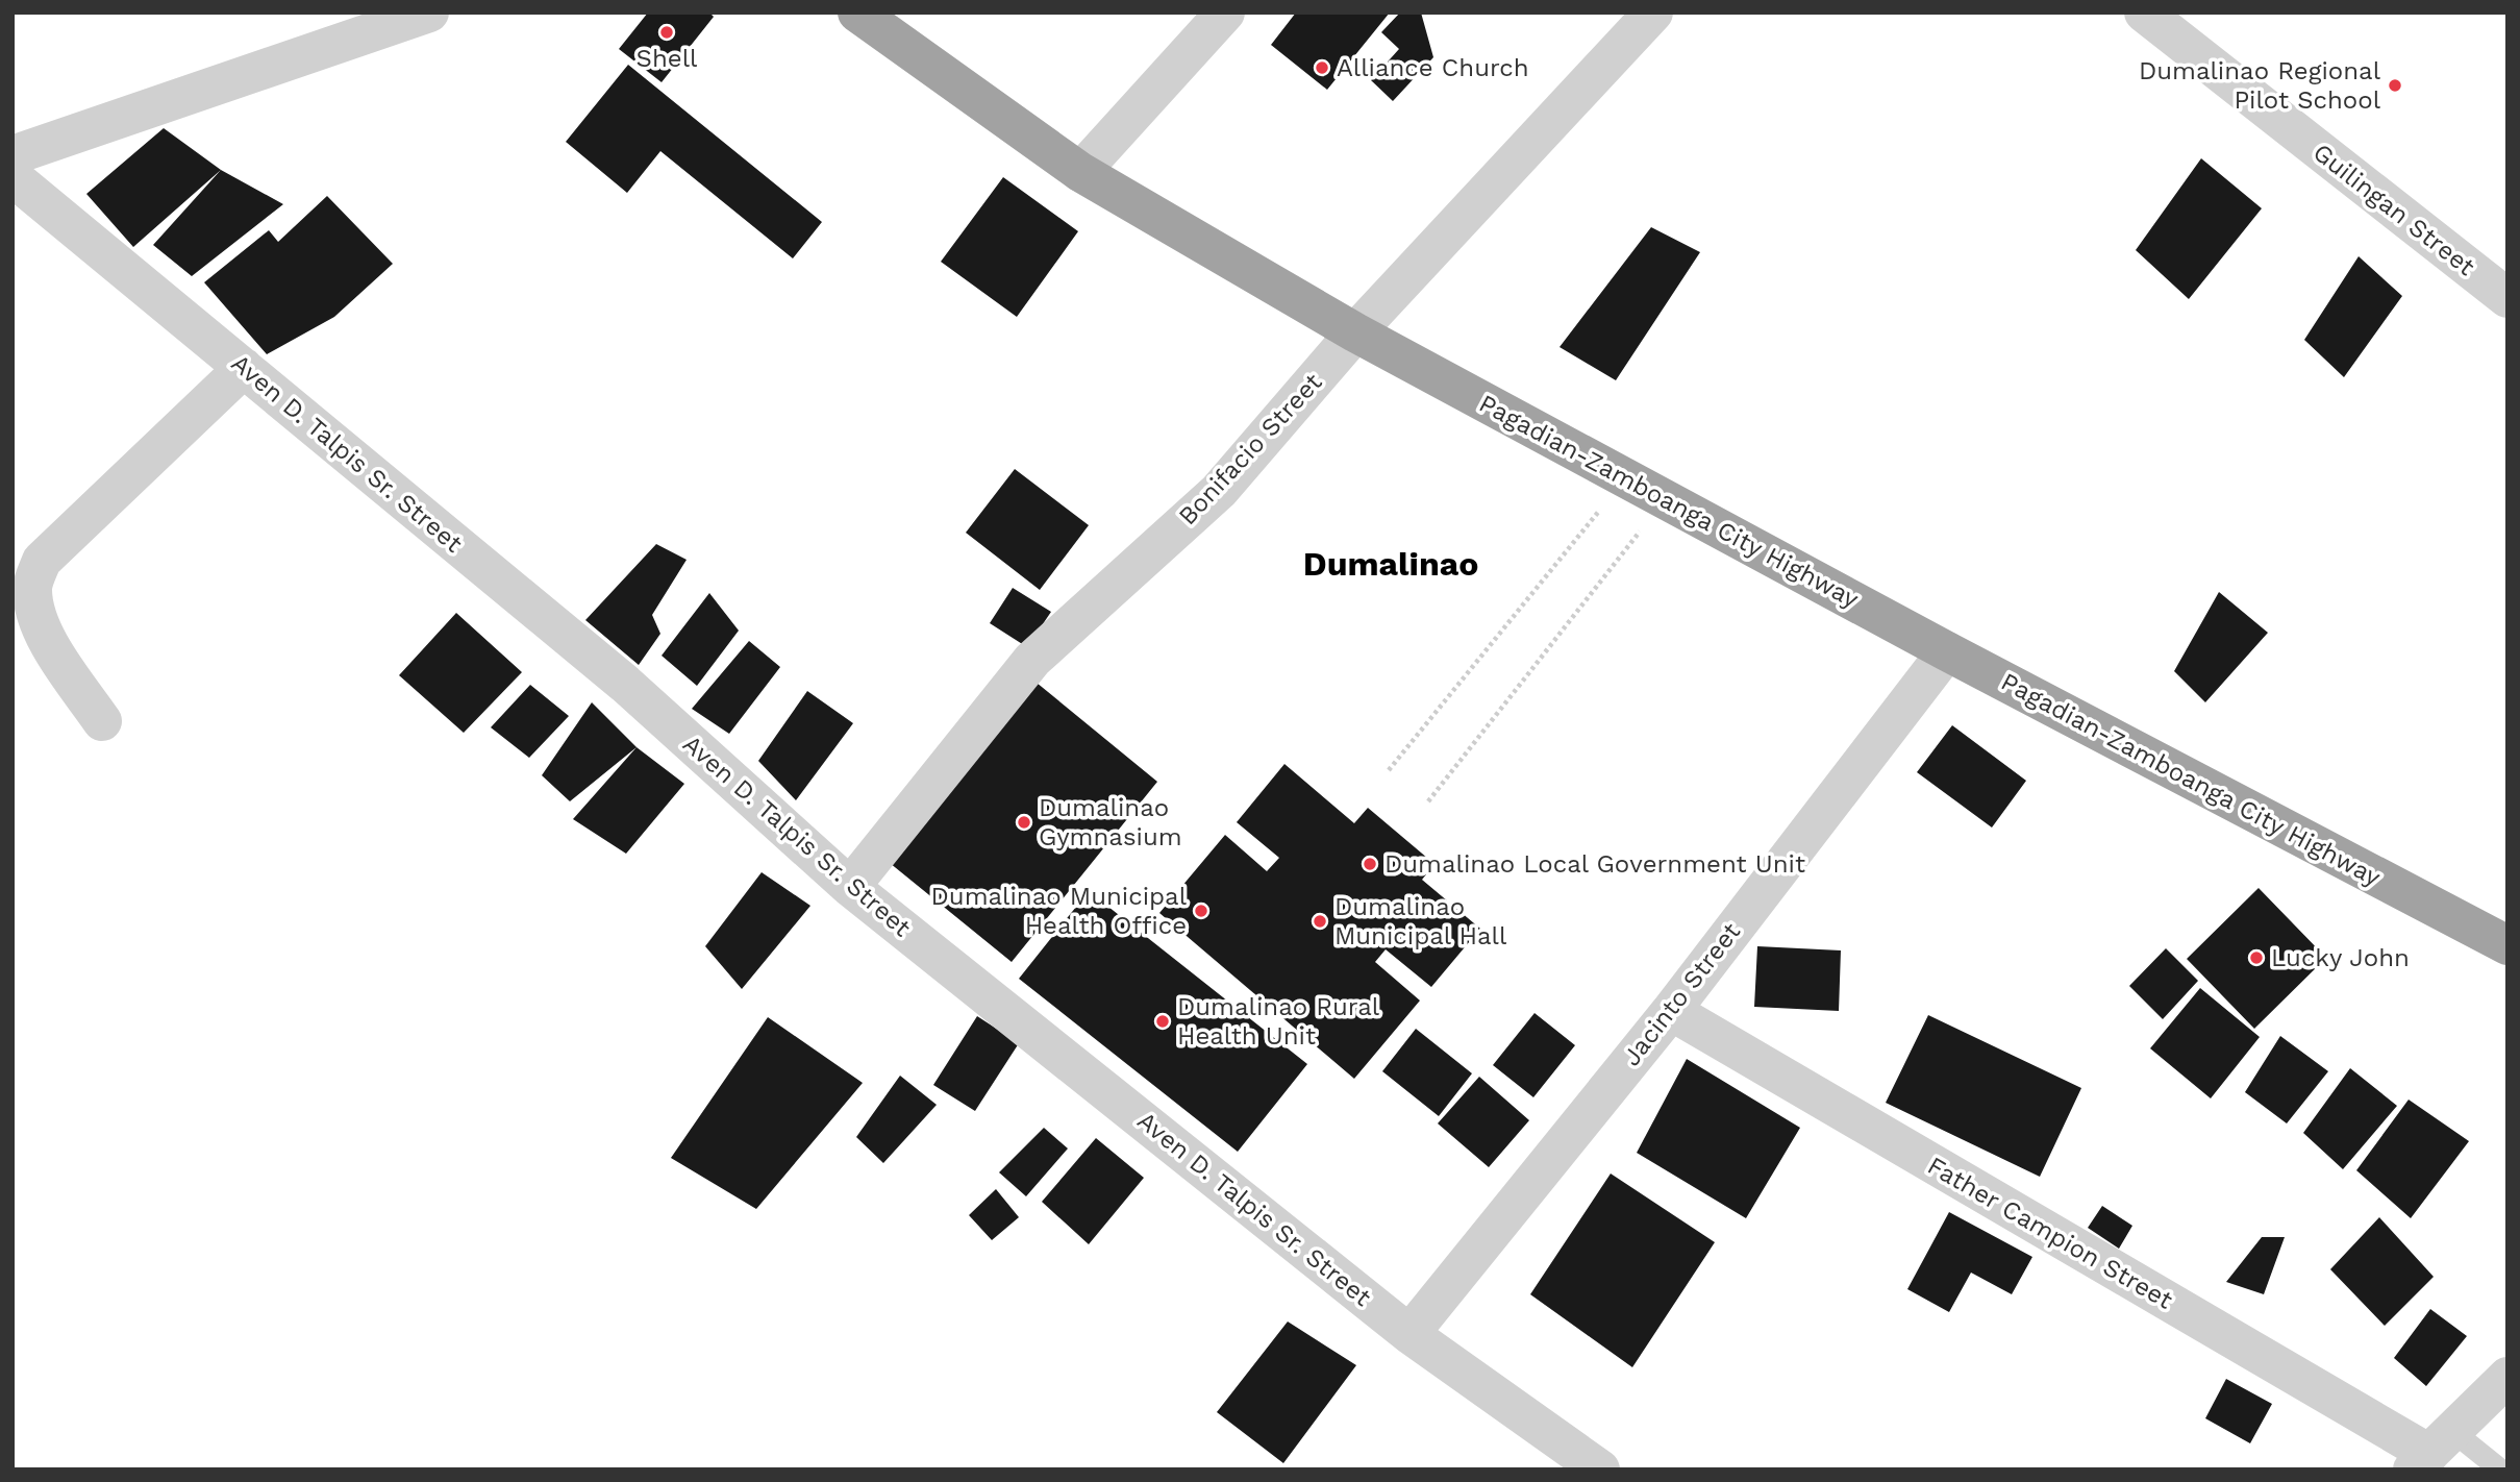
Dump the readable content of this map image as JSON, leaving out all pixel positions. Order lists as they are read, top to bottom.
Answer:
{
  "streets": {
    "highway": ["Pagadian-Zamboanga City Highway"],
    "street": [
      "Guilingan Street",
      "Bonifacio Street",
      "Aven D. Talpis Sr. Street",
      "Jacinto Street",
      "Father Campion Street"
    ]
  },
  "crossings": [
    ["Bonifacio Street", "Aven D. Talpis Sr. Street"],
    ["Bonifacio Street", "Pagadian-Zamboanga City Highway"],
    ["Aven D. Talpis Sr. Street", "Jacinto Street"],
    ["Pagadian-Zamboanga City Highway", "Jacinto Street"],
    ["Jacinto Street", "Father Campion Street"]
  ],
  "districts": ["Dumalinao"],
  "places": [
    "Shell",
    "Alliance Church",
    "Dumalinao Regional Pilot School",
    "Dumalinao Gymnasium",
    "Dumalinao Local Government Unit",
    "Dumalinao Municipal Health Office",
    "Dumalinao Municipal Hall",
    "Lucky John",
    "Dumalinao Rural Health Unit"
  ]
}
